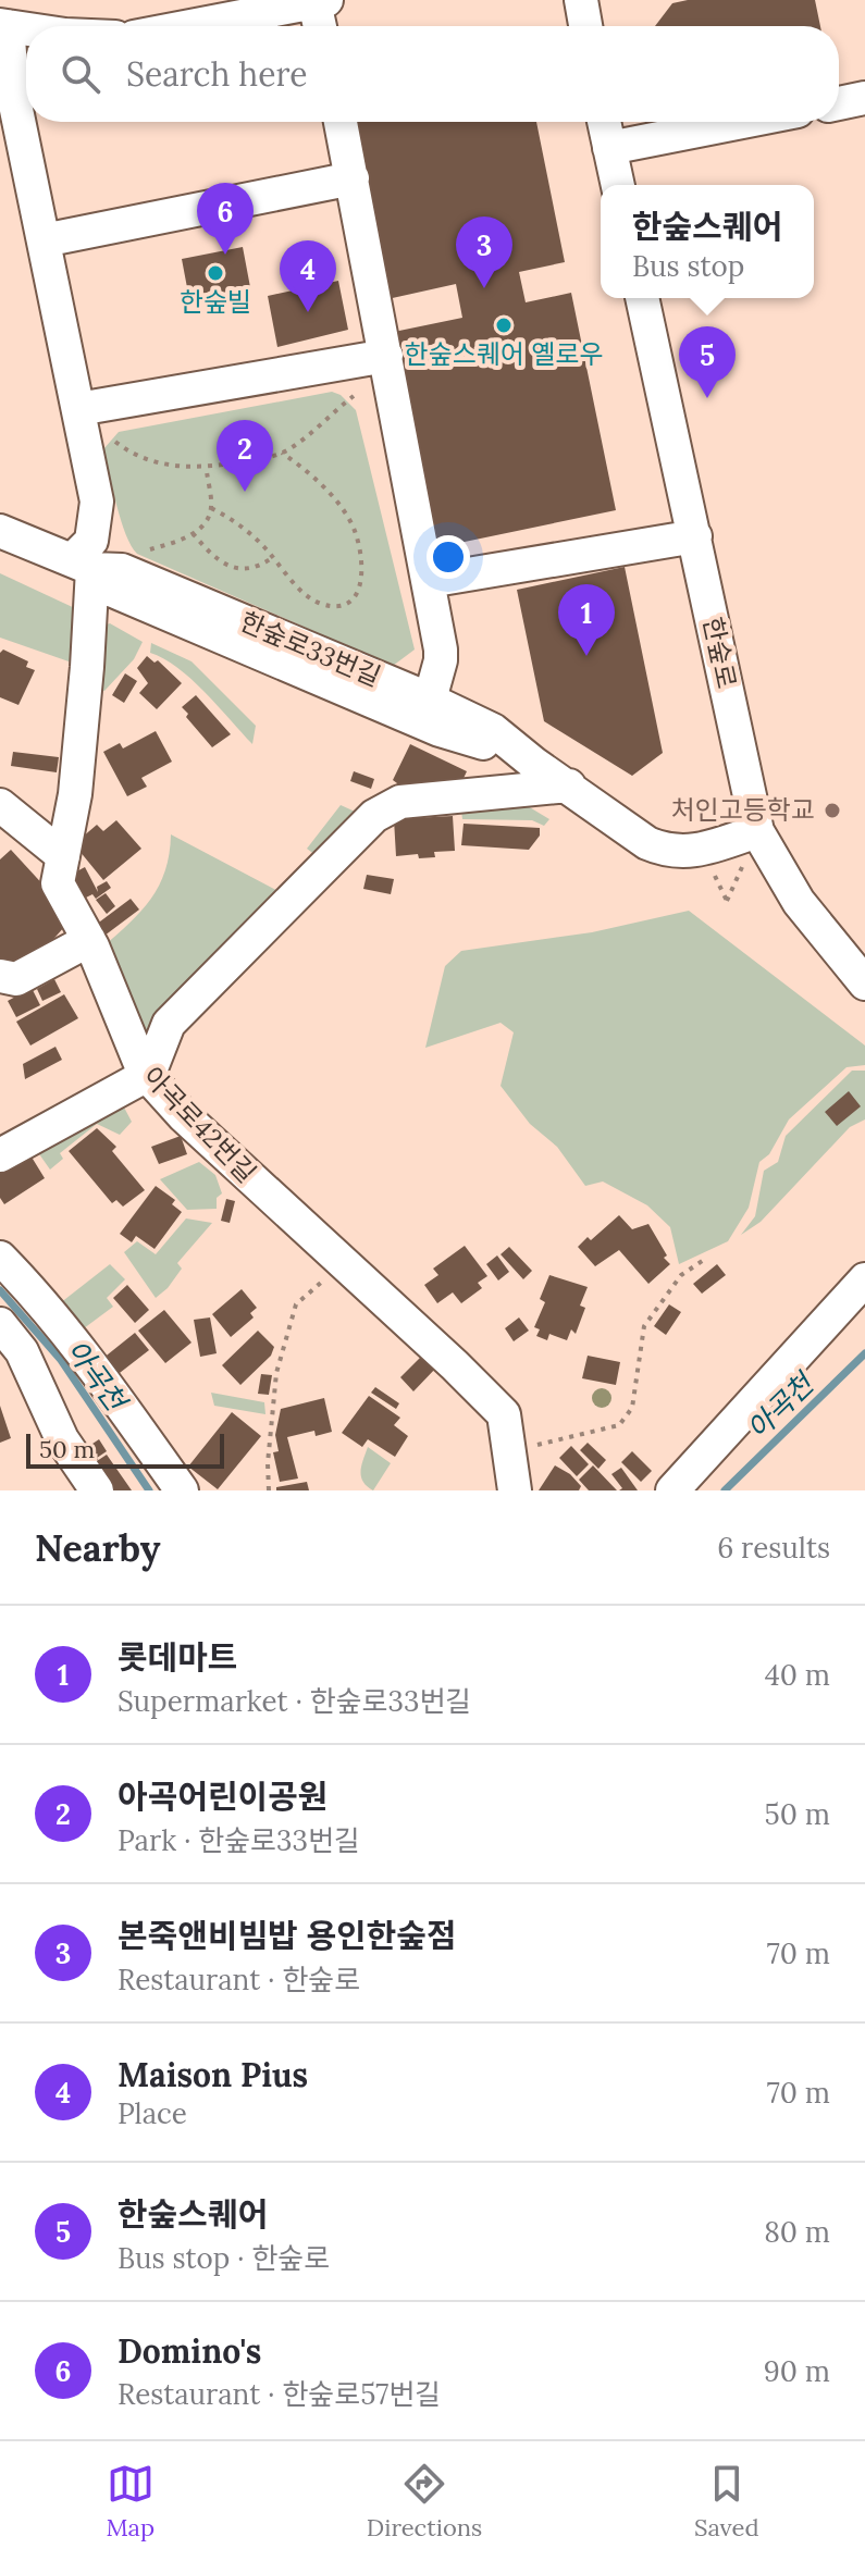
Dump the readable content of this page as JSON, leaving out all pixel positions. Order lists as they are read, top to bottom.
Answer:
{
  "streets": {
    "street": ["한숲로33번길", "한숲로", "아곡로42번길"]
  },
  "crossings": [
    ["한숲로33번길", "한숲로"],
    ["한숲로33번길", "아곡로42번길"]
  ],
  "water": ["아곡천"],
  "places": ["한숲빌", "한숲스퀘어 옐로우", "처인고등학교"],
  "scale_bar": "50 m",
  "page": {
    "search": "Search here",
    "pins": [
      "6",
      "3",
      "4",
      "5",
      "2",
      "1"
    ],
    "popup": ["한숲스퀘어", "Bus stop"],
    "scale": "50 m",
    "heading": ["Nearby", "6 results"],
    "list": [
      {
        "mark": "1",
        "name": "롯데마트",
        "note": "Supermarket · 한숲로33번길",
        "value": "40 m"
      },
      {
        "mark": "2",
        "name": "아곡어린이공원",
        "note": "Park · 한숲로33번길",
        "value": "50 m"
      },
      {
        "mark": "3",
        "name": "본죽앤비빔밥 용인한숲점",
        "note": "Restaurant · 한숲로",
        "value": "70 m"
      },
      {
        "mark": "4",
        "name": "Maison Pius",
        "note": "Place",
        "value": "70 m"
      },
      {
        "mark": "5",
        "name": "한숲스퀘어",
        "note": "Bus stop · 한숲로",
        "value": "80 m"
      },
      {
        "mark": "6",
        "name": "Domino's",
        "note": "Restaurant · 한숲로57번길",
        "value": "90 m"
      }
    ],
    "nav": ["Map", "Directions", "Saved"]
  }
}
